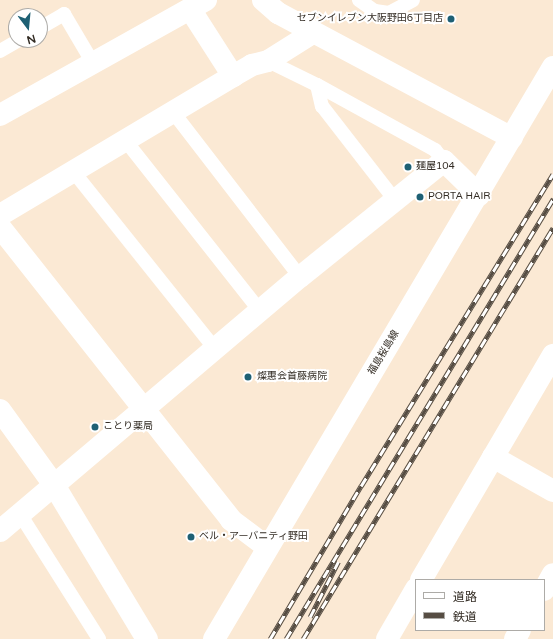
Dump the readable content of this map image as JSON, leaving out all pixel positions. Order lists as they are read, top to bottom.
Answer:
{
  "streets": {
    "street": ["福島桜島線"]
  },
  "places": [
    "セブンイレブン大阪野田6丁目店",
    "麺屋104",
    "PORTA HAIR",
    "燦惠会首藤病院",
    "ことり薬局",
    "ベル・アーバニティ野田"
  ],
  "legend": ["道路", "鉄道"],
  "north": "bottom"
}
